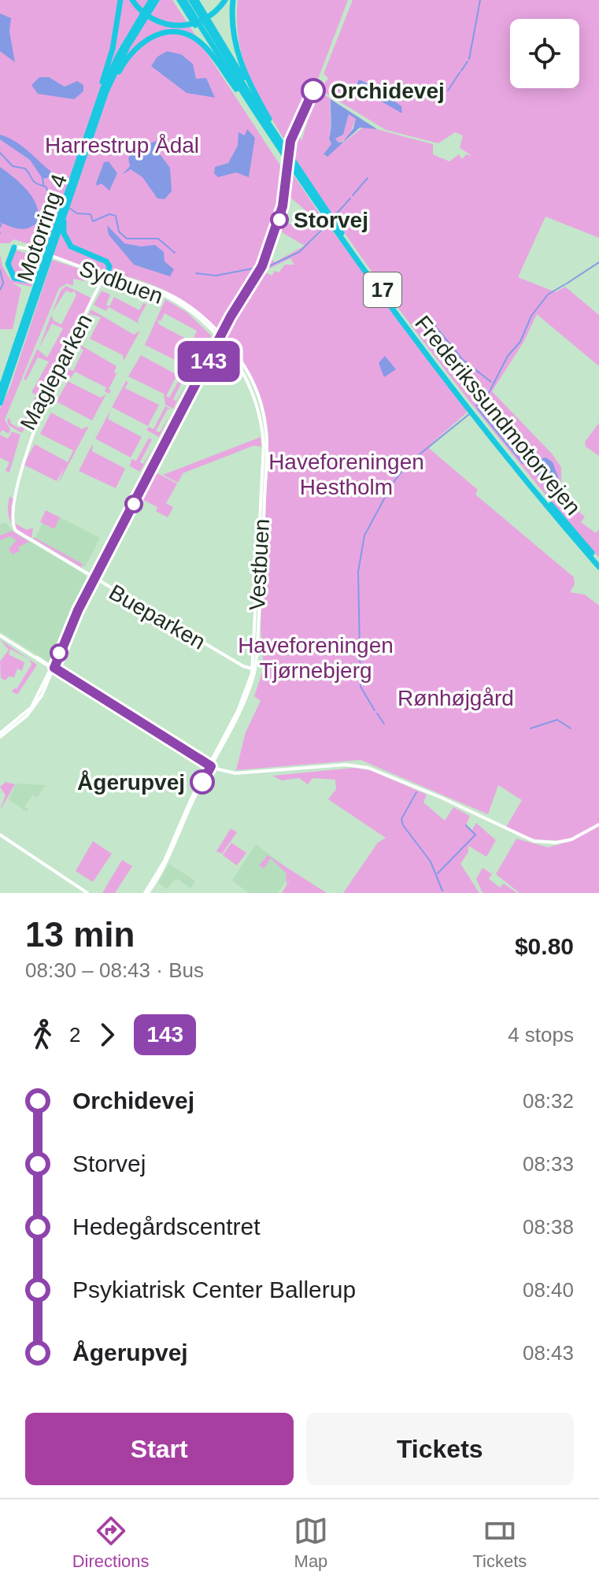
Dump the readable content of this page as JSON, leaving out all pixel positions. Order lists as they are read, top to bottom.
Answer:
{
  "streets": {
    "highway": ["Motorring 4", "17", "Frederikssundmotorvejen"],
    "street": [
      "Sydbuen",
      "Magleparken",
      "Vestbuen",
      "Bueparken"
    ]
  },
  "crossings": [
    ["Sydbuen", "Magleparken"],
    ["Sydbuen", "Vestbuen"],
    ["Vestbuen", "Bueparken"]
  ],
  "parks": [
    "Harrestrup Ådal",
    "Haveforeningen Hestholm",
    "Haveforeningen Tjørnebjerg",
    "Rønhøjgård"
  ],
  "places": ["Orchidevej", "Storvej", "Ågerupvej"],
  "lines": ["bus line 143"],
  "page": {
    "on_map": "143",
    "heading": ["13 min", "08:30 – 08:43 · Bus", "$0.80"],
    "legs": ["2", "143", "4 stops"],
    "list": [
      {
        "name": "Orchidevej",
        "value": "08:32"
      },
      {
        "name": "Storvej",
        "value": "08:33"
      },
      {
        "name": "Hedegårdscentret",
        "value": "08:38"
      },
      {
        "name": "Psykiatrisk Center Ballerup",
        "value": "08:40"
      },
      {
        "name": "Ågerupvej",
        "value": "08:43"
      }
    ],
    "buttons": ["Start", "Tickets"],
    "tabs": ["Directions", "Map", "Tickets"]
  }
}
